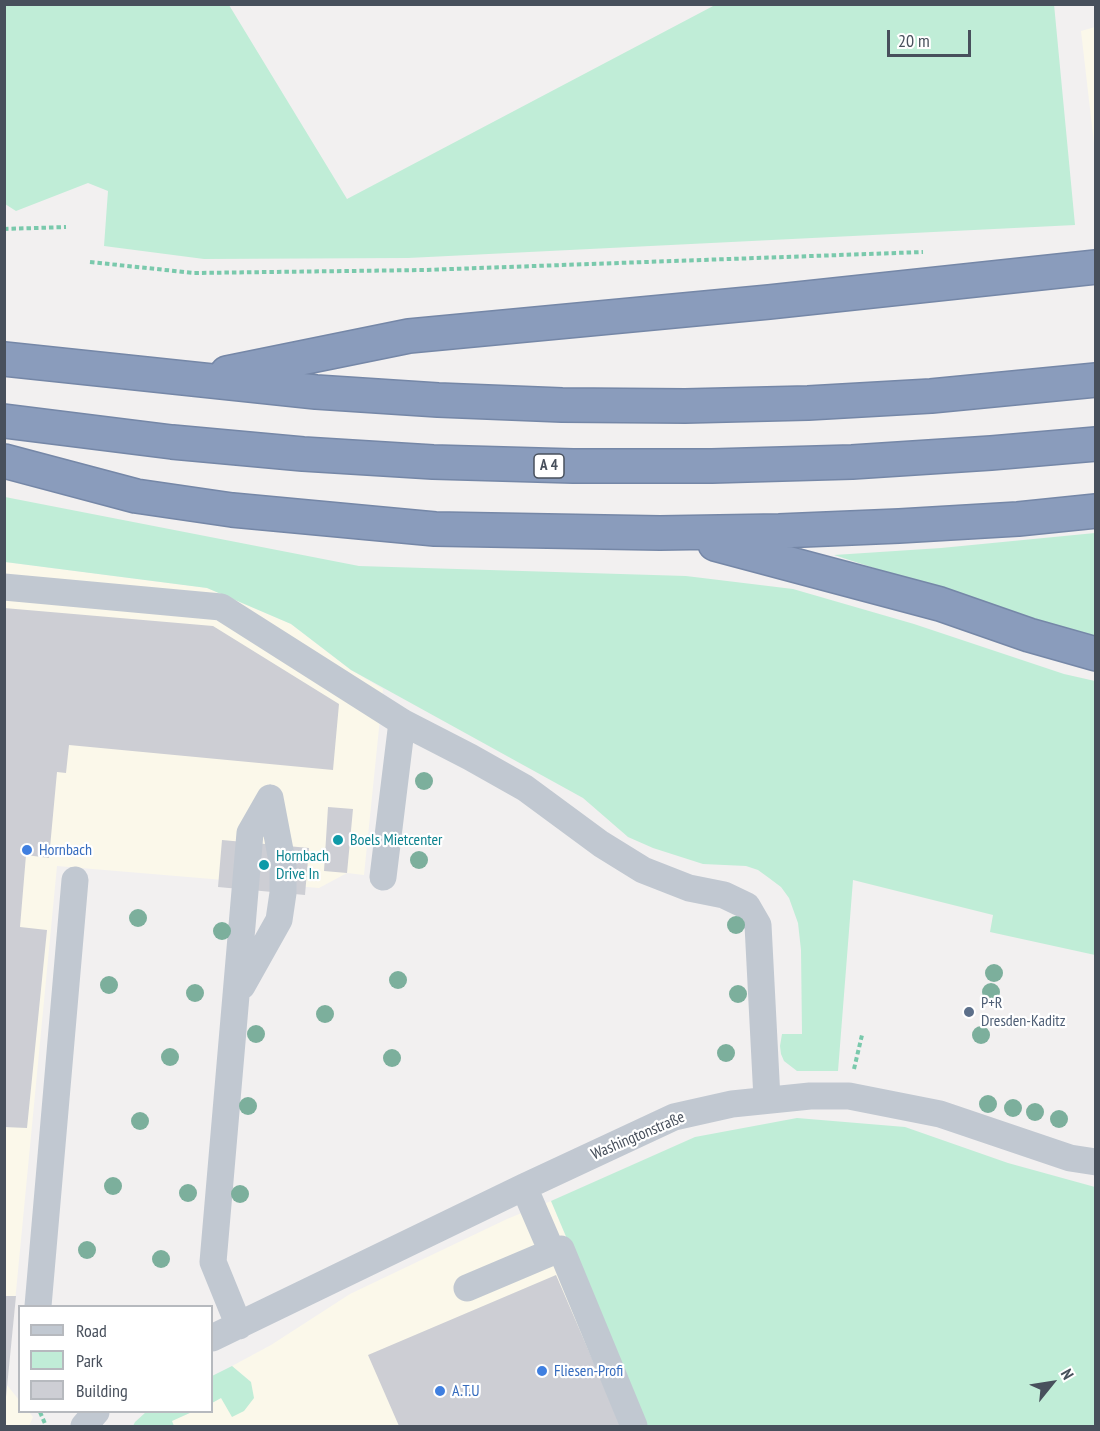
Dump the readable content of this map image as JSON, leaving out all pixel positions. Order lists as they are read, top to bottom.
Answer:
{
  "streets": {
    "highway": ["A 4"],
    "street": ["Washingtonstraße"]
  },
  "places": [
    "Boels Mietcenter",
    "Hornbach",
    "Hornbach Drive In",
    "P+R Dresden-Kaditz",
    "Fliesen-Profi",
    "A.T.U"
  ],
  "legend": ["Road", "Park", "Building"],
  "scale_bar": "20 m",
  "north": "top right"
}
